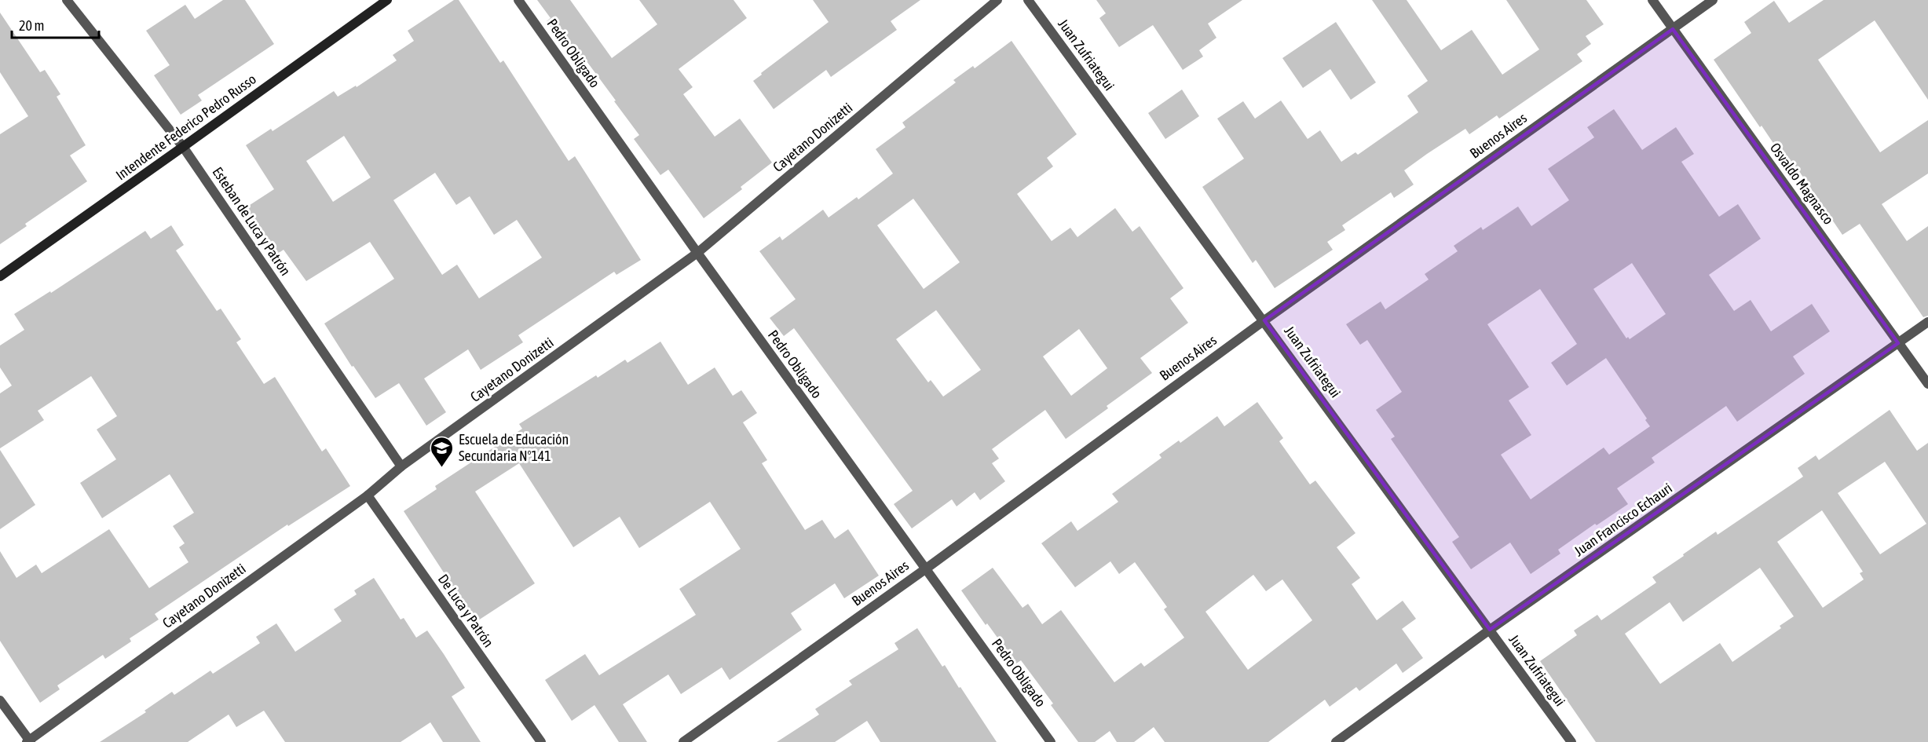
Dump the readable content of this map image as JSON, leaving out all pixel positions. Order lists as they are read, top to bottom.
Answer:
{
  "streets": {
    "street": [
      "Pedro Obligado",
      "Juan Zufriategui",
      "Intendente Federico Pedro Russo",
      "Buenos Aires",
      "Cayetano Donizetti",
      "Osvaldo Magnasco",
      "Esteban de Luca y Patrón",
      "Juan Francisco Echauri",
      "De Luca y Patrón"
    ]
  },
  "crossings": [
    ["Pedro Obligado", "Buenos Aires"],
    ["Pedro Obligado", "Cayetano Donizetti"],
    ["Juan Zufriategui", "Buenos Aires"],
    ["Juan Zufriategui", "Juan Francisco Echauri"],
    ["Intendente Federico Pedro Russo", "Esteban de Luca y Patrón"],
    ["Buenos Aires", "Osvaldo Magnasco"],
    ["Cayetano Donizetti", "Esteban de Luca y Patrón"],
    ["Cayetano Donizetti", "De Luca y Patrón"],
    ["Osvaldo Magnasco", "Juan Francisco Echauri"]
  ],
  "places": {
    "school or university": ["Escuela de Educación Secundaria Nº141"]
  },
  "scale_bar": "20 m"
}
